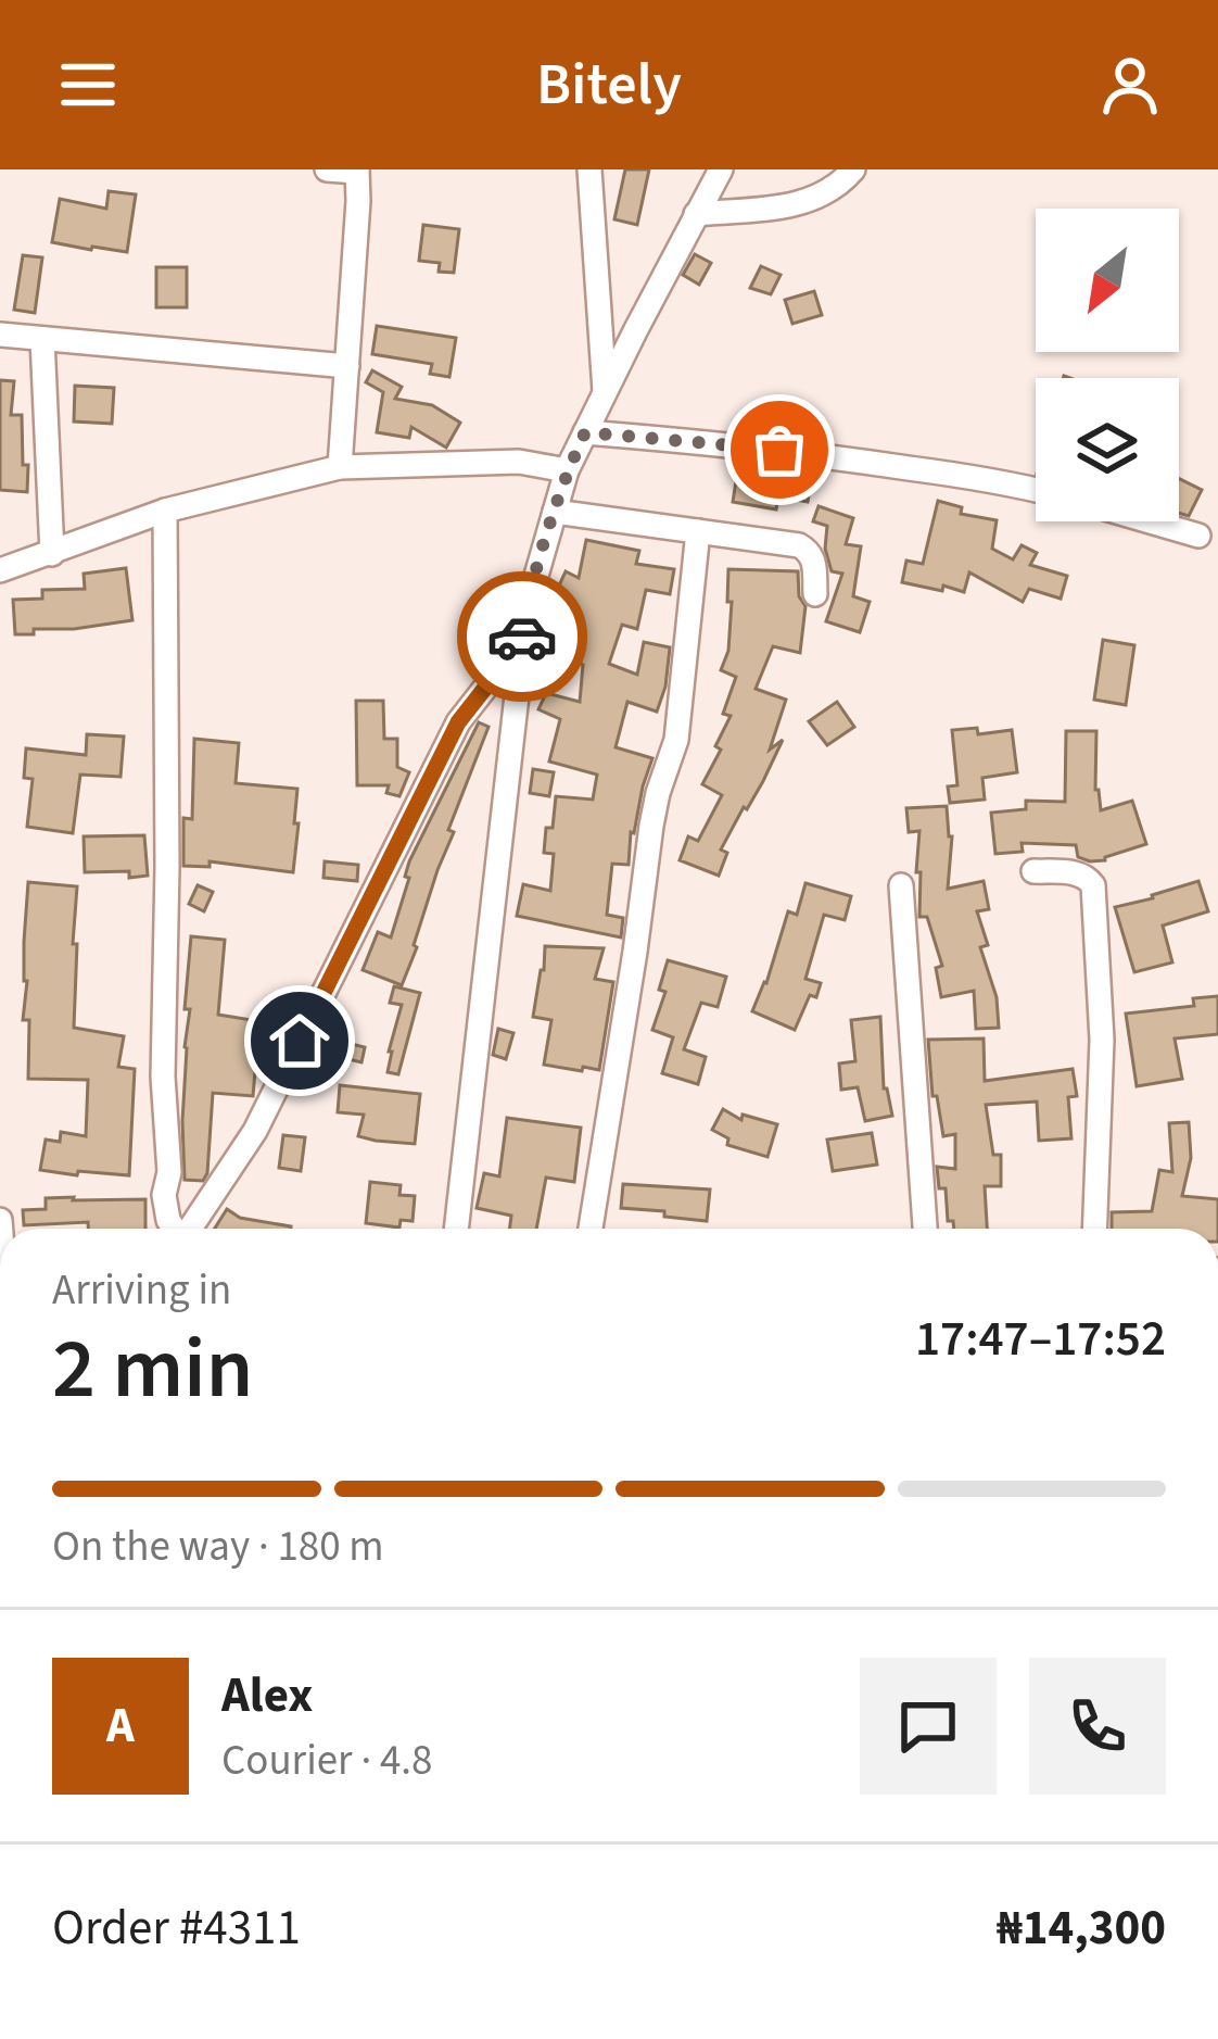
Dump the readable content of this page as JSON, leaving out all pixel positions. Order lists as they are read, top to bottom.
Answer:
{
  "north": "bottom left",
  "page": {
    "header": "Bitely",
    "heading": ["2 min", "Arriving in", "17:47–17:52"],
    "panel": [
      "Alex",
      "Courier · 4.8",
      "Order #4311",
      "₦14,300"
    ],
    "bar": "On the way · 180 m",
    "round": "A"
  }
}
